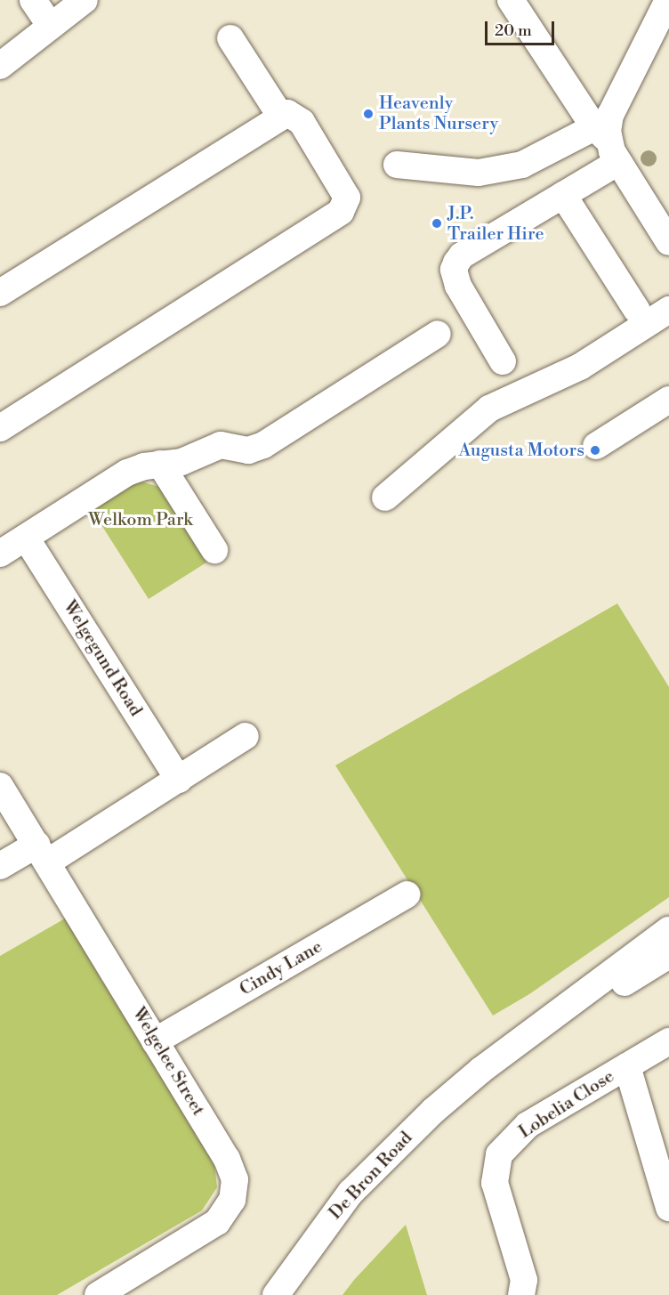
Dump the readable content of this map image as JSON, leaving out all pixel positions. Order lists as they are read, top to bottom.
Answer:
{
  "streets": {
    "street": [
      "Welgegund Road",
      "Cindy Lane",
      "Welgelee Street",
      "Lobelia Close",
      "De Bron Road"
    ]
  },
  "crossings": [
    ["Cindy Lane", "Welgelee Street"]
  ],
  "parks": ["Welkom Park"],
  "places": ["Heavenly Plants Nursery", "J.P. Trailer Hire", "Augusta Motors"],
  "scale_bar": "20 m"
}
